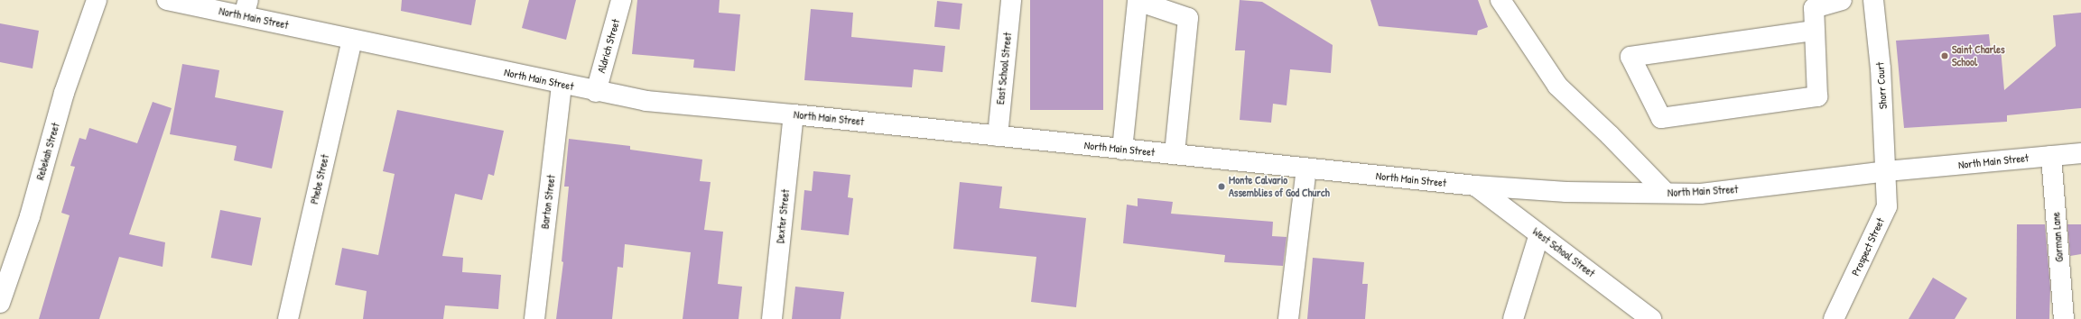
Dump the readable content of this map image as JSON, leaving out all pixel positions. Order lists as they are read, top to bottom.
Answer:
{
  "streets": {
    "street": [
      "North Main Street",
      "Aldrich Street",
      "East School Street",
      "Shorr Court",
      "Rebekah Street",
      "Phebe Street",
      "Barton Street",
      "Dexter Street",
      "Gorman Lane",
      "Prospect Street",
      "West School Street"
    ]
  },
  "crossings": [
    ["North Main Street", "Aldrich Street"],
    ["North Main Street", "East School Street"],
    ["North Main Street", "Shorr Court"],
    ["North Main Street", "Phebe Street"],
    ["North Main Street", "Barton Street"],
    ["North Main Street", "Dexter Street"],
    ["North Main Street", "Gorman Lane"],
    ["North Main Street", "Prospect Street"],
    ["North Main Street", "West School Street"],
    ["Shorr Court", "Prospect Street"]
  ],
  "places": ["Saint Charles School", "Monte Calvario Assemblies of God Church"]
}
